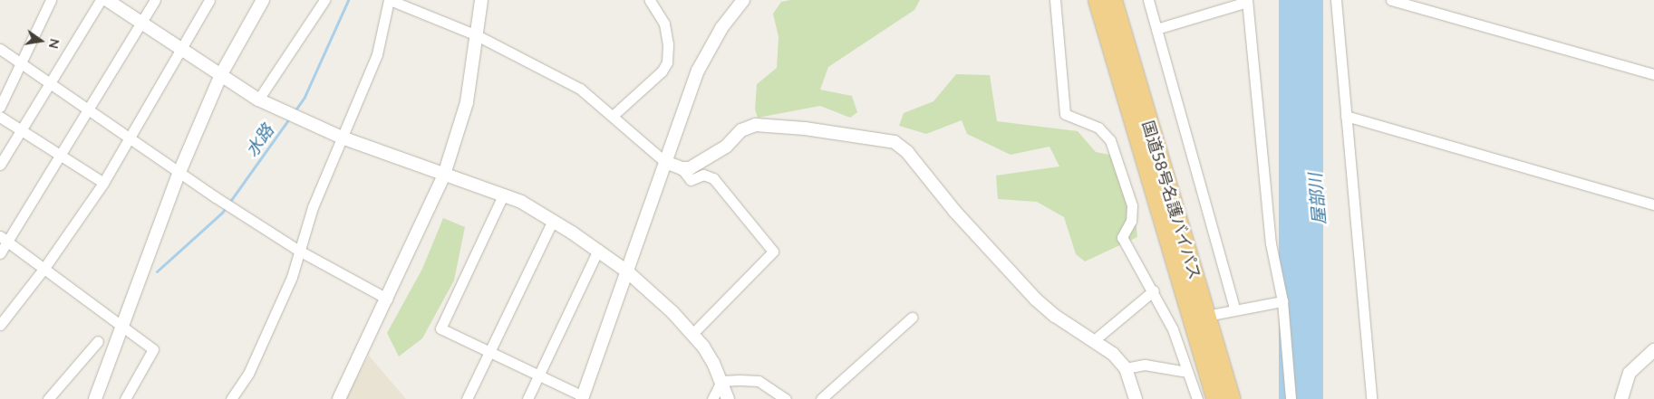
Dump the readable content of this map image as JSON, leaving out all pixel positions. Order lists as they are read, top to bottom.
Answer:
{
  "streets": {
    "highway": ["国道58号名護バイパス"]
  },
  "water": ["水路", "屋部川"],
  "north": "right"
}
